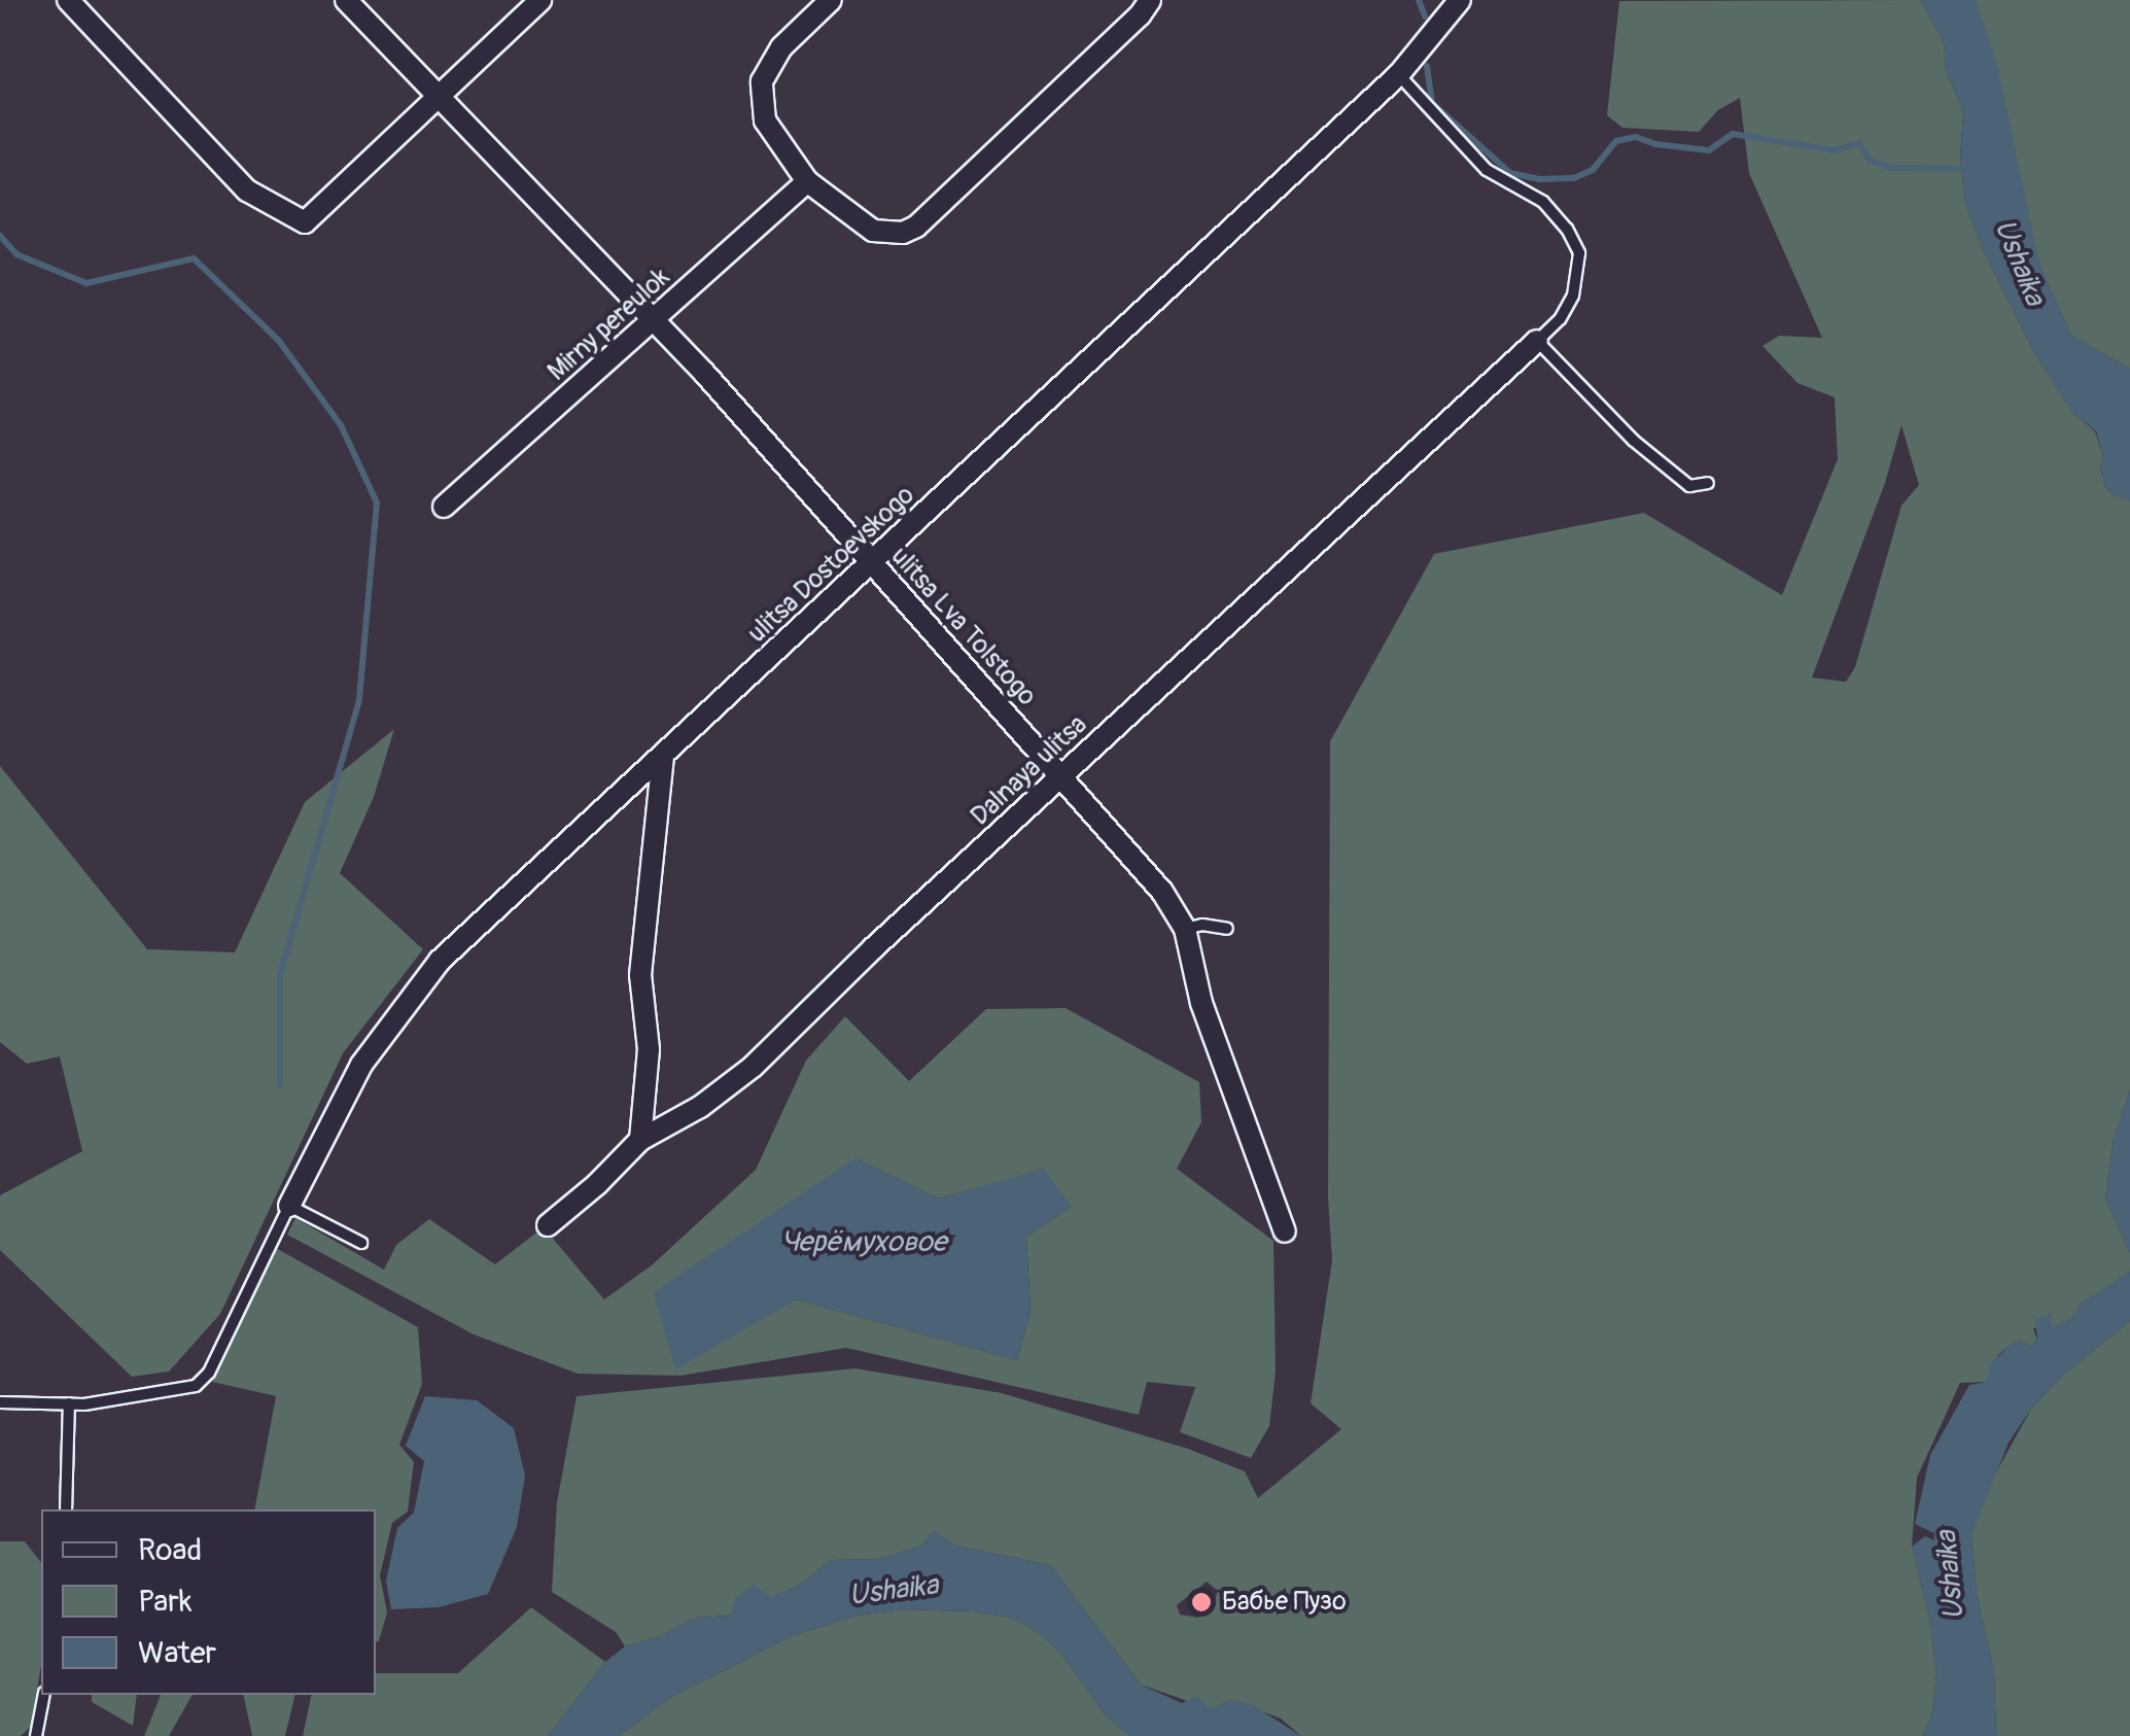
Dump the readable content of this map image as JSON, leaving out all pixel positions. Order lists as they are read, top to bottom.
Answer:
{
  "streets": {
    "street": [
      "Mirny pereulok",
      "ulitsa Dostoevskogo",
      "ulitsa Lva Tolstogo",
      "Dalnaya ulitsa"
    ]
  },
  "crossings": [
    ["Mirny pereulok", "ulitsa Lva Tolstogo"],
    ["ulitsa Dostoevskogo", "ulitsa Lva Tolstogo"],
    ["ulitsa Lva Tolstogo", "Dalnaya ulitsa"]
  ],
  "water": ["Ushaika", "Черёмуховое"],
  "places": ["Бабье Пузо"],
  "legend": ["Road", "Park", "Water"]
}
